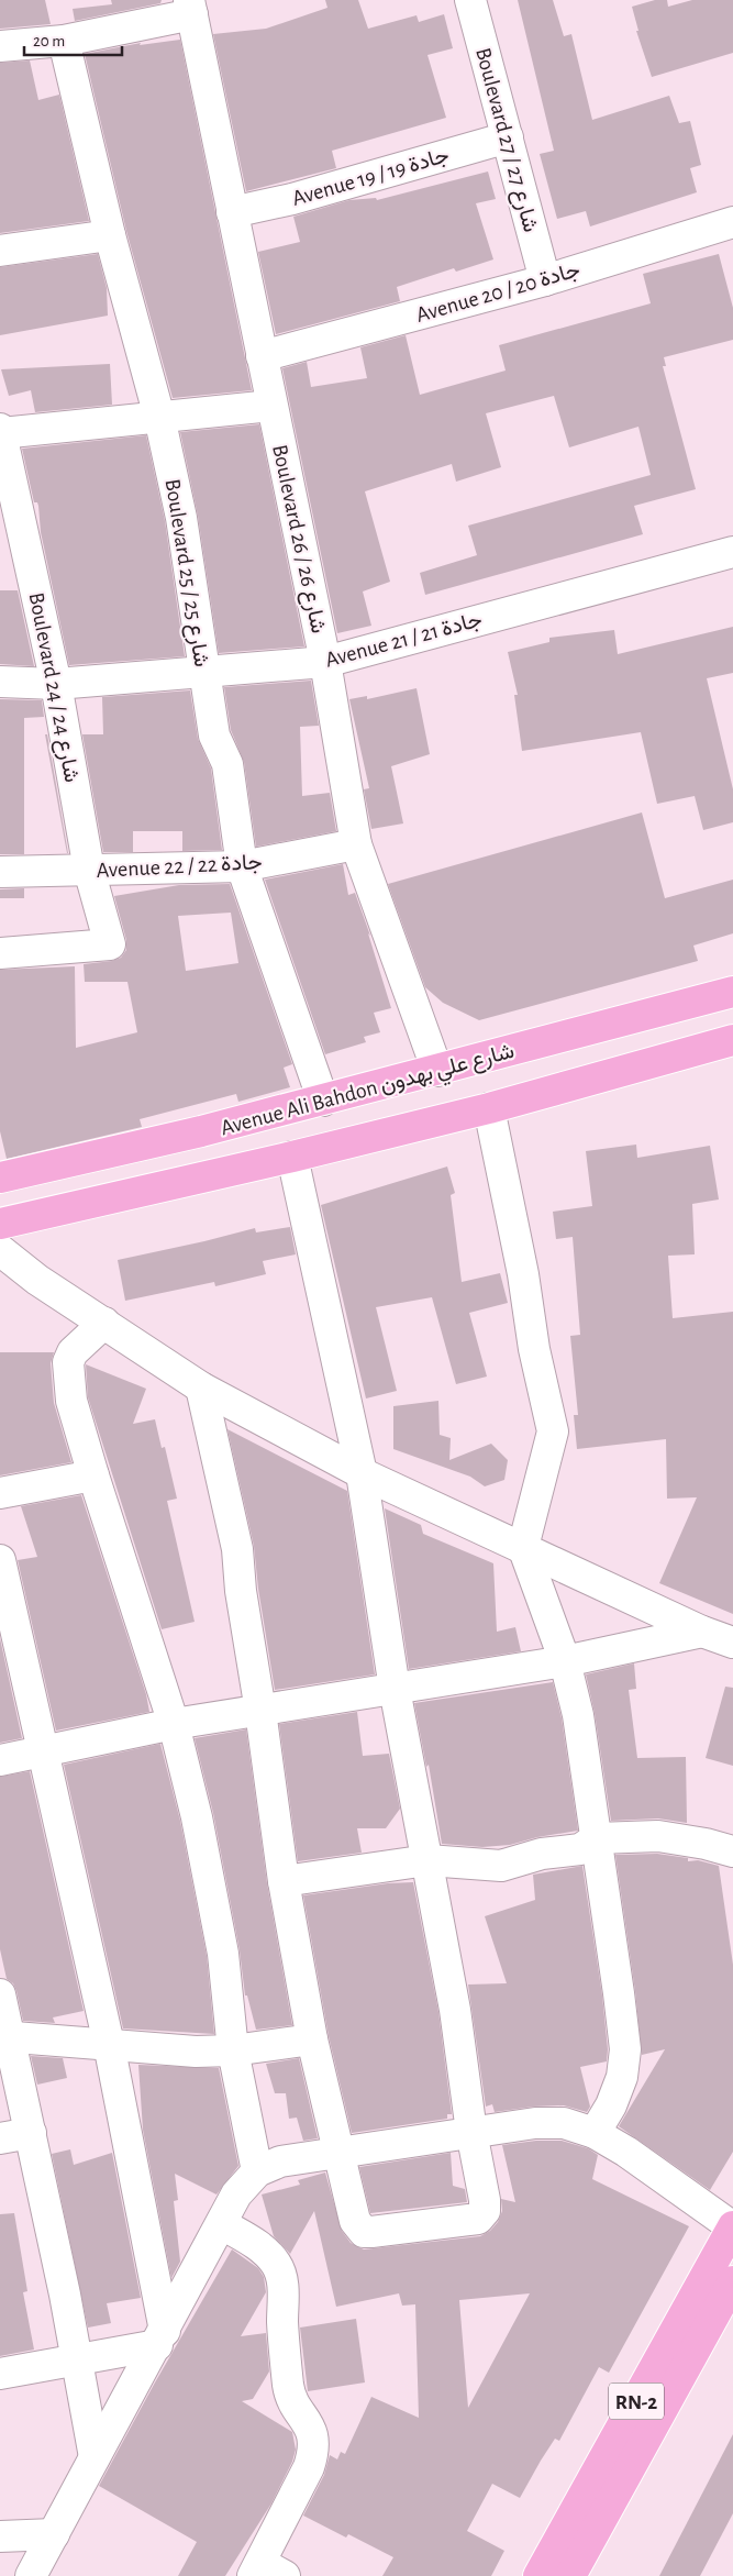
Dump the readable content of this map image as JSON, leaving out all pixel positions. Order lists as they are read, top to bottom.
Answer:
{
  "streets": {
    "main road": ["Avenue Ali Bahdon شارع علي بهدون", "RN-2"],
    "street": [
      "Boulevard 27 / شارع 27",
      "Avenue 19 / جادة 19",
      "Avenue 20 / جادة 20",
      "Boulevard 26 / شارع 26",
      "Boulevard 25 / شارع 25",
      "Avenue 21 / جادة 21",
      "Boulevard 24 / شارع 24",
      "Avenue 22 / جادة 22"
    ]
  },
  "crossings": [
    ["Boulevard 27 / شارع 27", "Avenue 19 / جادة 19"],
    ["Boulevard 27 / شارع 27", "Avenue 20 / جادة 20"],
    ["Avenue 19 / جادة 19", "Boulevard 26 / شارع 26"],
    ["Avenue 20 / جادة 20", "Boulevard 26 / شارع 26"],
    ["Boulevard 26 / شارع 26", "Avenue 21 / جادة 21"],
    ["Boulevard 26 / شارع 26", "Avenue 22 / جادة 22"],
    ["Boulevard 26 / شارع 26", "Avenue Ali Bahdon شارع علي بهدون"],
    ["Boulevard 25 / شارع 25", "Avenue 21 / جادة 21"],
    ["Boulevard 25 / شارع 25", "Avenue 22 / جادة 22"],
    ["Boulevard 25 / شارع 25", "Avenue Ali Bahdon شارع علي بهدون"],
    ["Avenue 21 / جادة 21", "Boulevard 24 / شارع 24"],
    ["Boulevard 24 / شارع 24", "Avenue 22 / جادة 22"]
  ],
  "scale_bar": "20 m"
}
